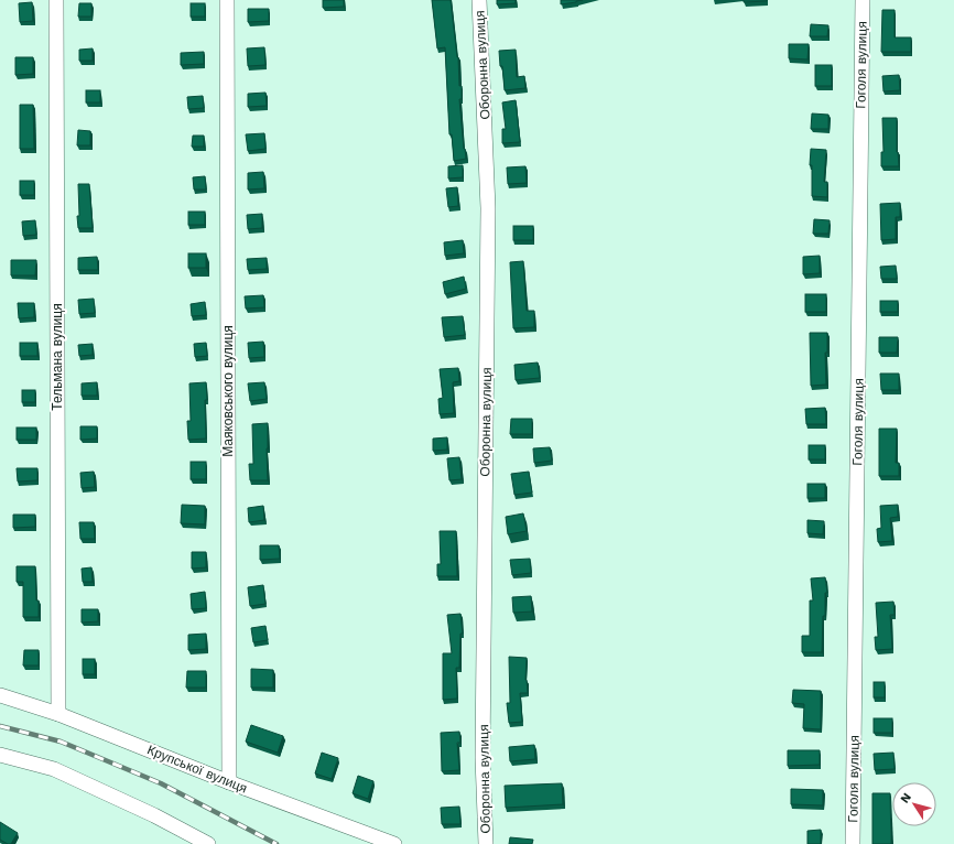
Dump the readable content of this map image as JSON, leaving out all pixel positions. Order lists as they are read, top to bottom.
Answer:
{
  "streets": {
    "street": [
      "Оборонна вулиця",
      "Гоголя вулиця",
      "Тельмана вулиця",
      "Маяковського вулиця",
      "Крупської вулиця"
    ]
  },
  "crossings": [
    ["Тельмана вулиця", "Крупської вулиця"],
    ["Маяковського вулиця", "Крупської вулиця"]
  ],
  "north": "top left"
}
